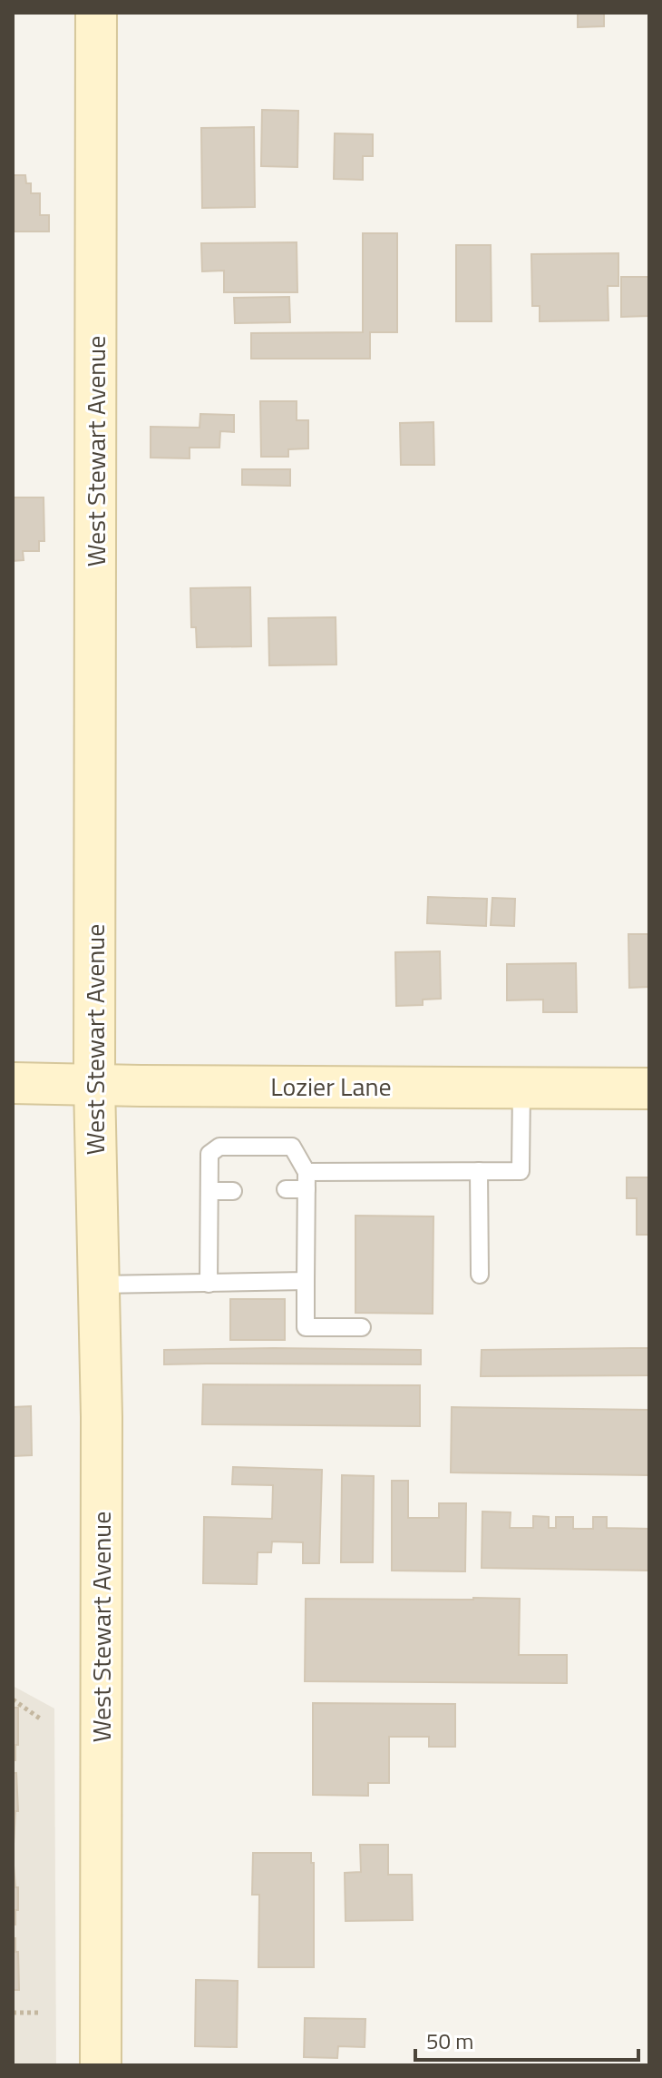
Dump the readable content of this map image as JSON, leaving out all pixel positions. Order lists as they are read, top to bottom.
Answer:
{
  "streets": {
    "main road": ["West Stewart Avenue", "Lozier Lane"]
  },
  "crossings": [
    ["West Stewart Avenue", "Lozier Lane"]
  ],
  "scale_bar": "50 m"
}
